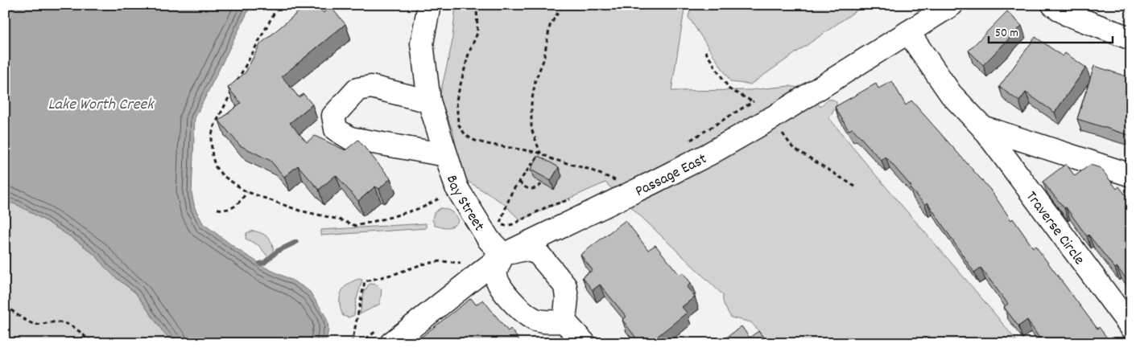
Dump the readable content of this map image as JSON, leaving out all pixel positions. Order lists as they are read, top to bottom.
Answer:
{
  "streets": {
    "street": ["Passage East", "Bay Street", "Traverse Circle"]
  },
  "crossings": [
    ["Passage East", "Bay Street"],
    ["Passage East", "Traverse Circle"]
  ],
  "water": ["Lake Worth Creek"],
  "scale_bar": "50 m"
}
